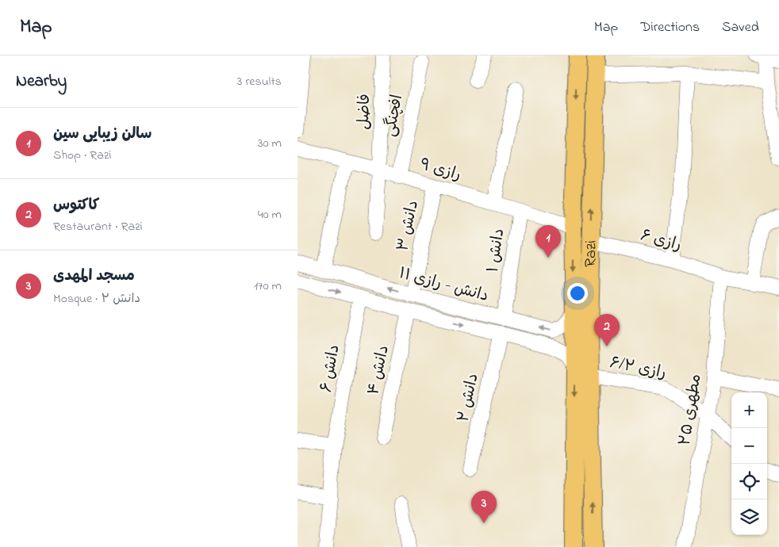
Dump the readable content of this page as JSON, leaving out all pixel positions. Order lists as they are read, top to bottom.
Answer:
{
  "streets": {
    "main road": ["Razi"],
    "street": [
      "فاضل",
      "افچنگی",
      "رازی ۹",
      "دانش ۳",
      "رازی ۶",
      "دانش ۱",
      "دانش - رازی ۱۱",
      "دانش ۶",
      "رازی ۶/۲",
      "دانش ۴",
      "دانش ۲",
      "مطهری ۲۵"
    ]
  },
  "crossings": [
    ["فاضل", "رازی ۹"],
    ["افچنگی", "رازی ۹"],
    ["رازی ۹", "دانش ۳"],
    ["رازی ۹", "دانش ۱"],
    ["رازی ۹", "Razi"],
    ["دانش ۳", "دانش - رازی ۱۱"],
    ["رازی ۶", "Razi"],
    ["رازی ۶", "مطهری ۲۵"],
    ["دانش ۱", "دانش - رازی ۱۱"],
    ["Razi", "دانش - رازی ۱۱"],
    ["Razi", "رازی ۶/۲"],
    ["دانش - رازی ۱۱", "دانش ۶"],
    ["دانش - رازی ۱۱", "دانش ۴"],
    ["دانش - رازی ۱۱", "دانش ۲"],
    ["رازی ۶/۲", "مطهری ۲۵"]
  ],
  "page": {
    "header": "Map",
    "nav": ["Map", "Directions", "Saved"],
    "heading": ["Nearby", "3 results"],
    "list": [
      {
        "mark": "1",
        "name": "سالن زیبایی سین",
        "note": "Shop · Razi",
        "value": "30 m"
      },
      {
        "mark": "2",
        "name": "کاکتوس",
        "note": "Restaurant · Razi",
        "value": "40 m"
      },
      {
        "mark": "3",
        "name": "مسجد المهدی",
        "note": "Mosque · دانش ۲",
        "value": "170 m"
      }
    ],
    "pins": ["1", "2", "3"],
    "map_buttons": ["+", "−"]
  }
}
